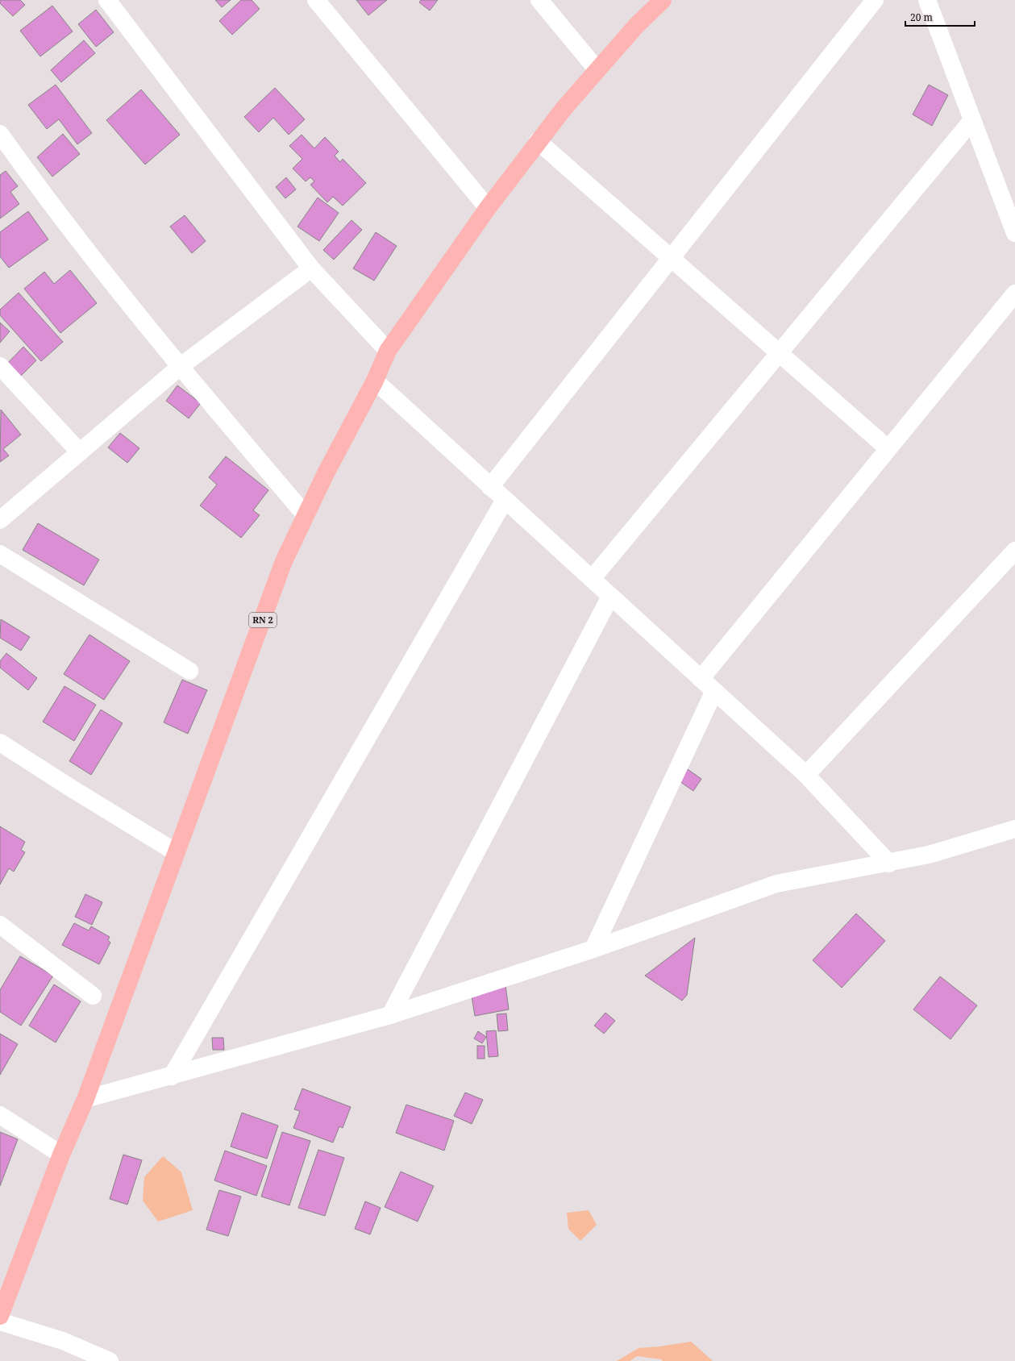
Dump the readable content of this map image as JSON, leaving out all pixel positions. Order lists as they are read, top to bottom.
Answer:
{
  "streets": {
    "highway": ["RN 2"]
  },
  "scale_bar": "20 m"
}
